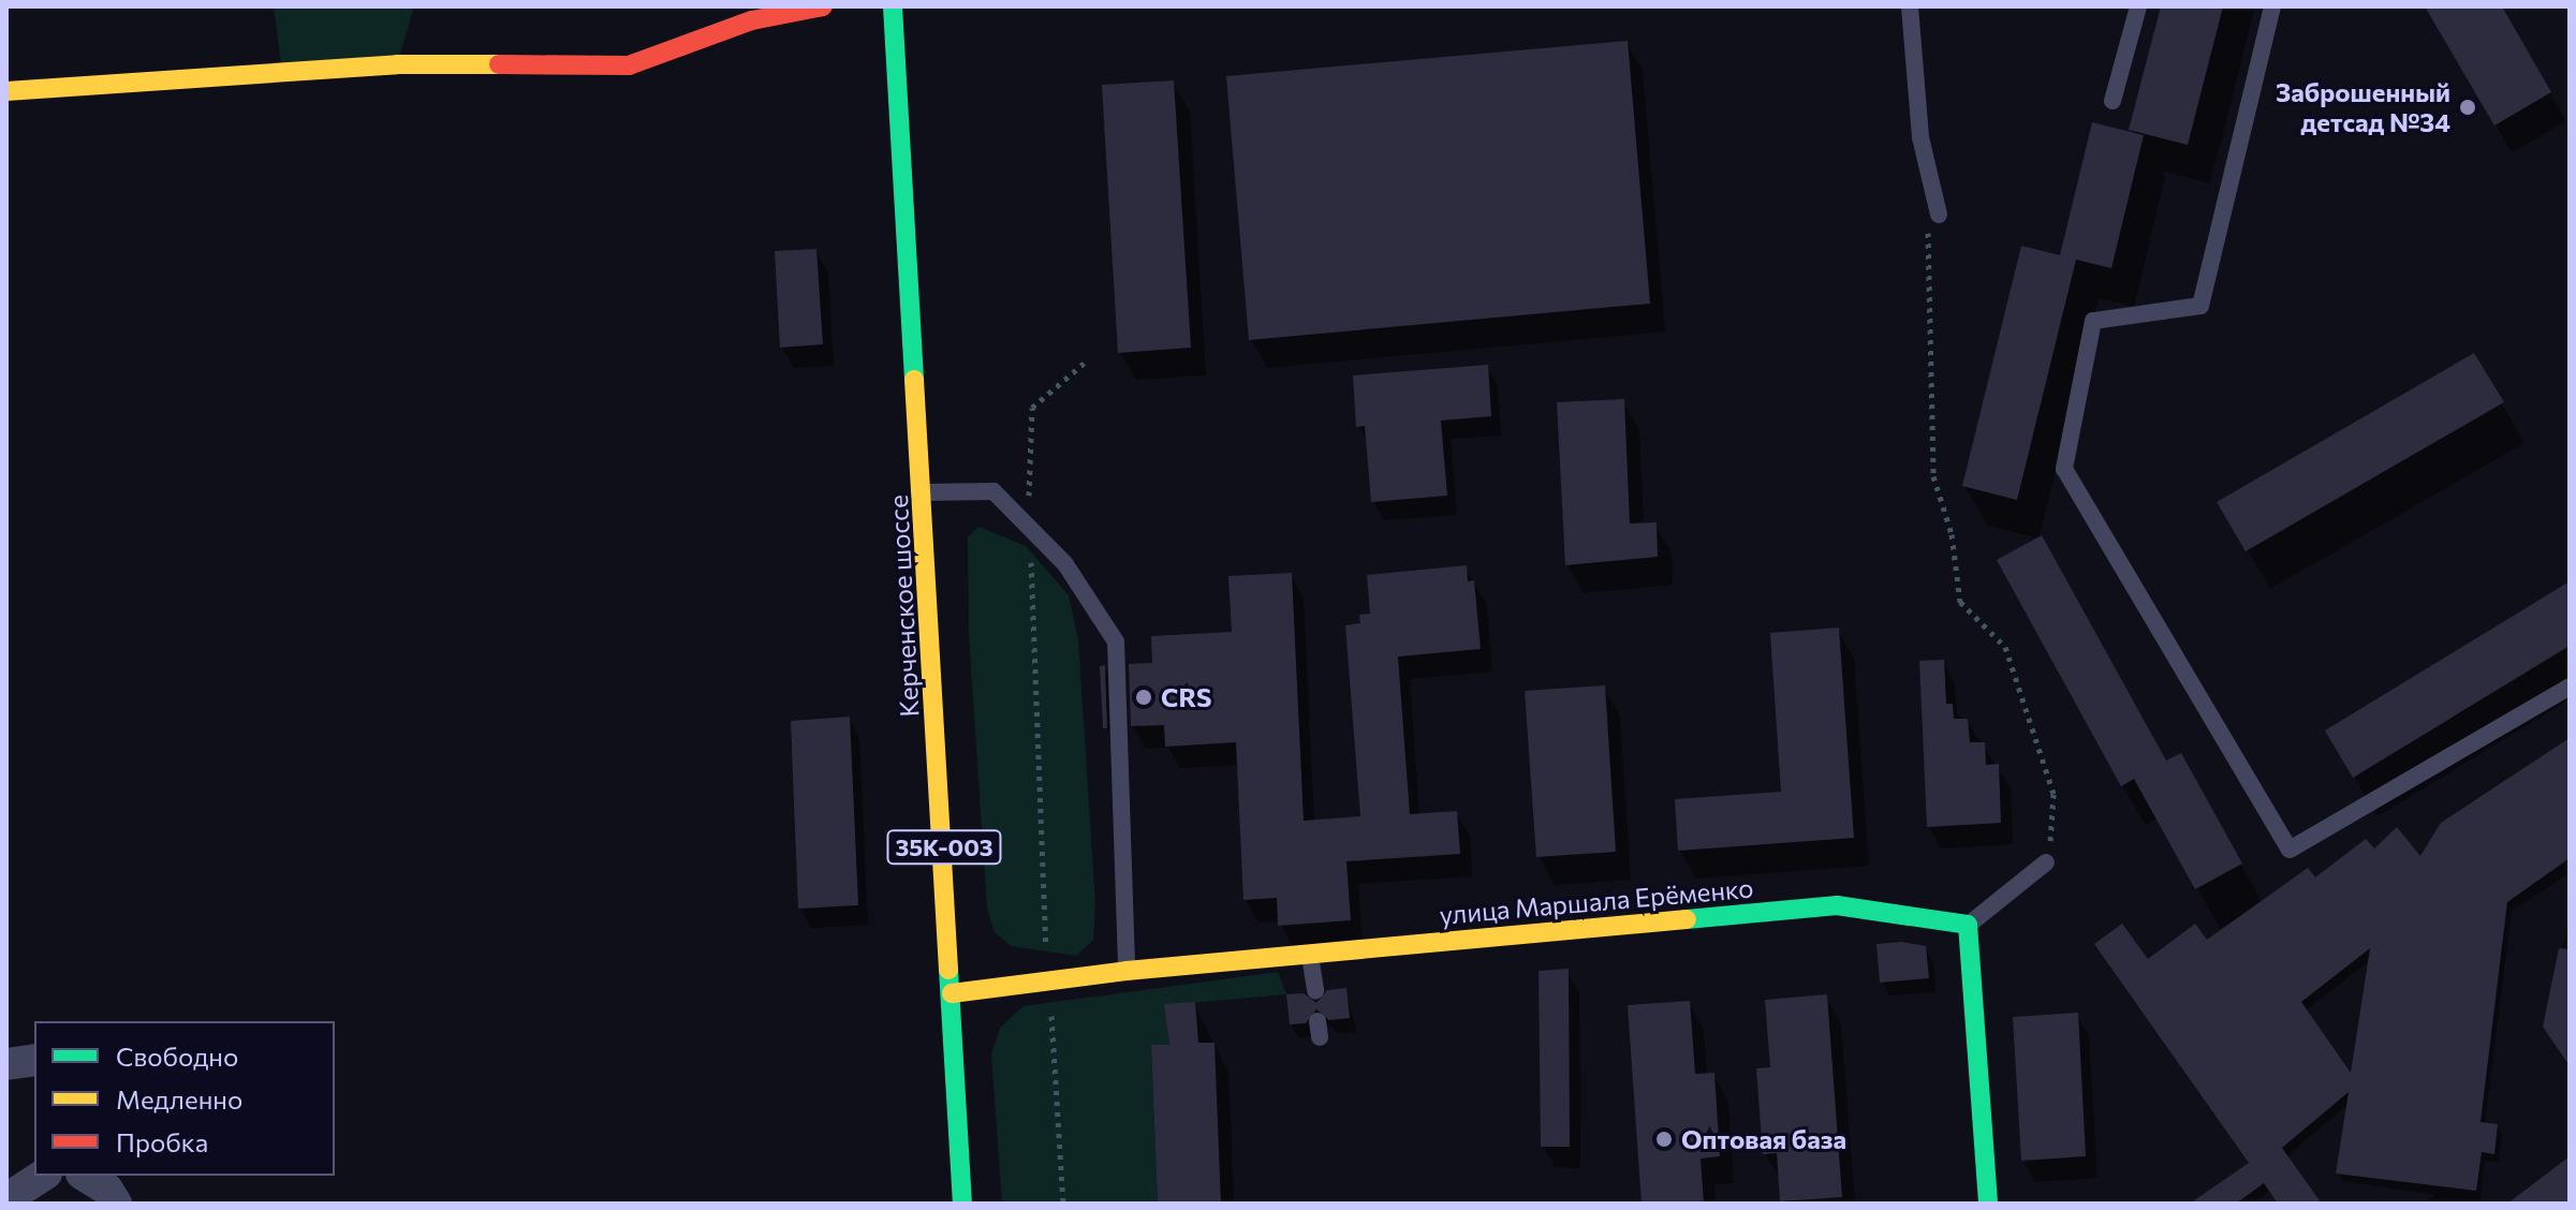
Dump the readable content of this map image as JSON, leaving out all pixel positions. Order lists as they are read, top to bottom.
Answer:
{
  "streets": {
    "street": ["Керченское шоссе", "35К-003", "улица Маршала Ерёменко"]
  },
  "crossings": [
    ["Керченское шоссе", "улица Маршала Ерёменко"]
  ],
  "places": ["Заброшенный детсад №34", "CRS", "Оптовая база"],
  "legend": ["Свободно", "Медленно", "Пробка"]
}
